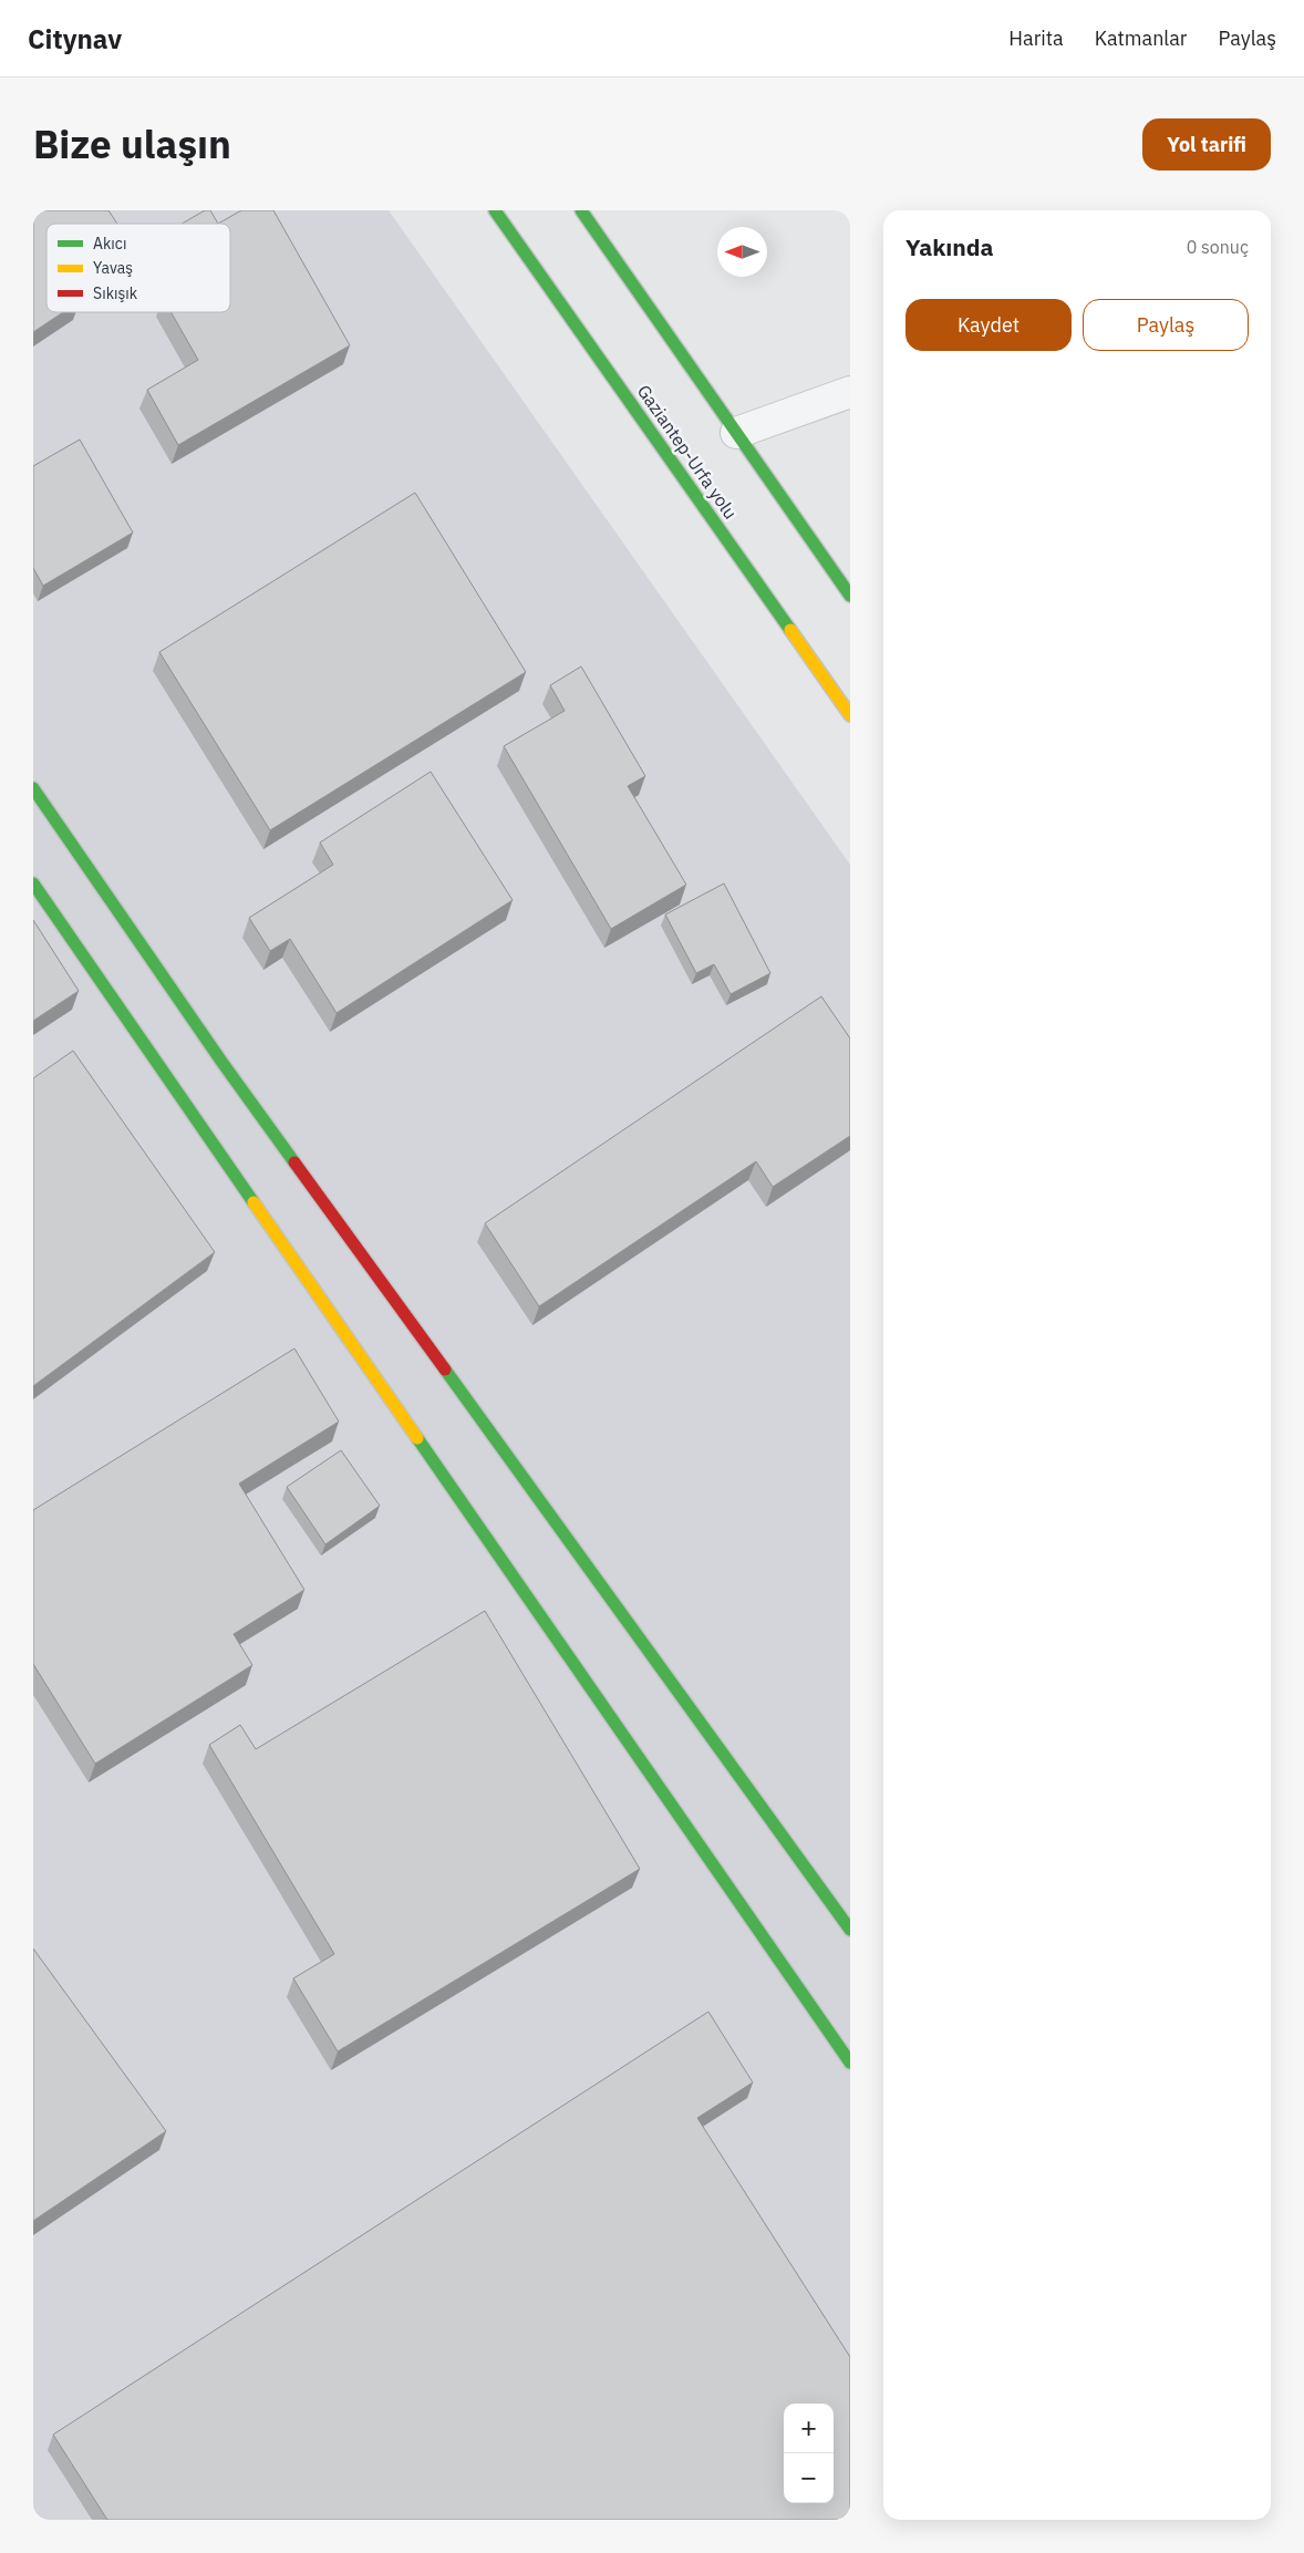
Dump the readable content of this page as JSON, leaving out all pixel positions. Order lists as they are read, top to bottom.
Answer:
{
  "streets": {
    "main road": ["Gaziantep-Urfa yolu"]
  },
  "legend": ["Akıcı", "Yavaş", "Sıkışık"],
  "north": "left",
  "page": {
    "header": "Citynav",
    "nav": ["Harita", "Katmanlar", "Paylaş"],
    "title": "Bize ulaşın",
    "buttons": [
      "Yol tarifi",
      ["Kaydet", "Paylaş"]
    ],
    "heading": ["Yakında", "0 sonuç"],
    "map_buttons": ["+", "−"]
  }
}
